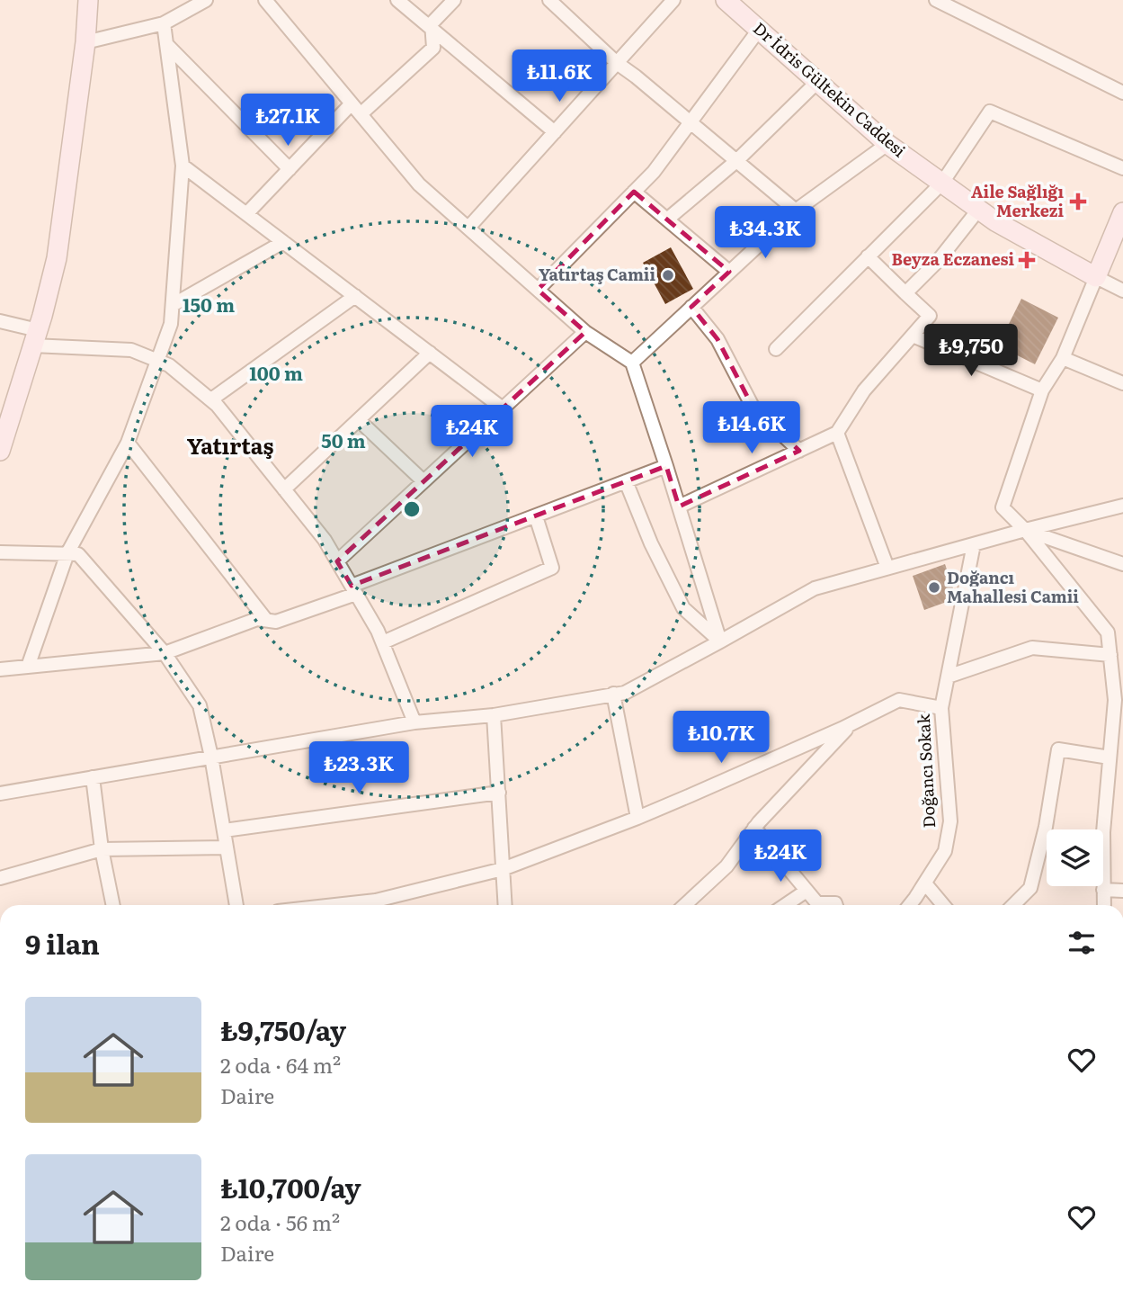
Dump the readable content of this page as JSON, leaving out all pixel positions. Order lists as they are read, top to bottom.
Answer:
{
  "streets": {
    "street": ["Dr İdris Gültekin Caddesi", "Doğancı Sokak"]
  },
  "districts": ["Yatırtaş"],
  "places": {
    "health": ["Aile Sağlığı Merkezi", "Beyza Eczanesi"],
    "other": ["Yatırtaş Camii", "Doğancı Mahallesi Camii"]
  },
  "page": {
    "price": [
      "₺11.6K",
      "₺27.1K",
      "₺34.3K",
      "₺9,750",
      "₺14.6K",
      "₺24K",
      "₺10.7K",
      "₺23.3K",
      "₺24K"
    ],
    "heading": "9 ilan",
    "list": [
      {
        "name": "₺9,750/ay",
        "note": "2 oda · 64 m² · Daire"
      },
      {
        "name": "₺10,700/ay",
        "note": "2 oda · 56 m² · Daire"
      }
    ]
  },
  "rings": ["150 m", "100 m", "50 m"]
}
